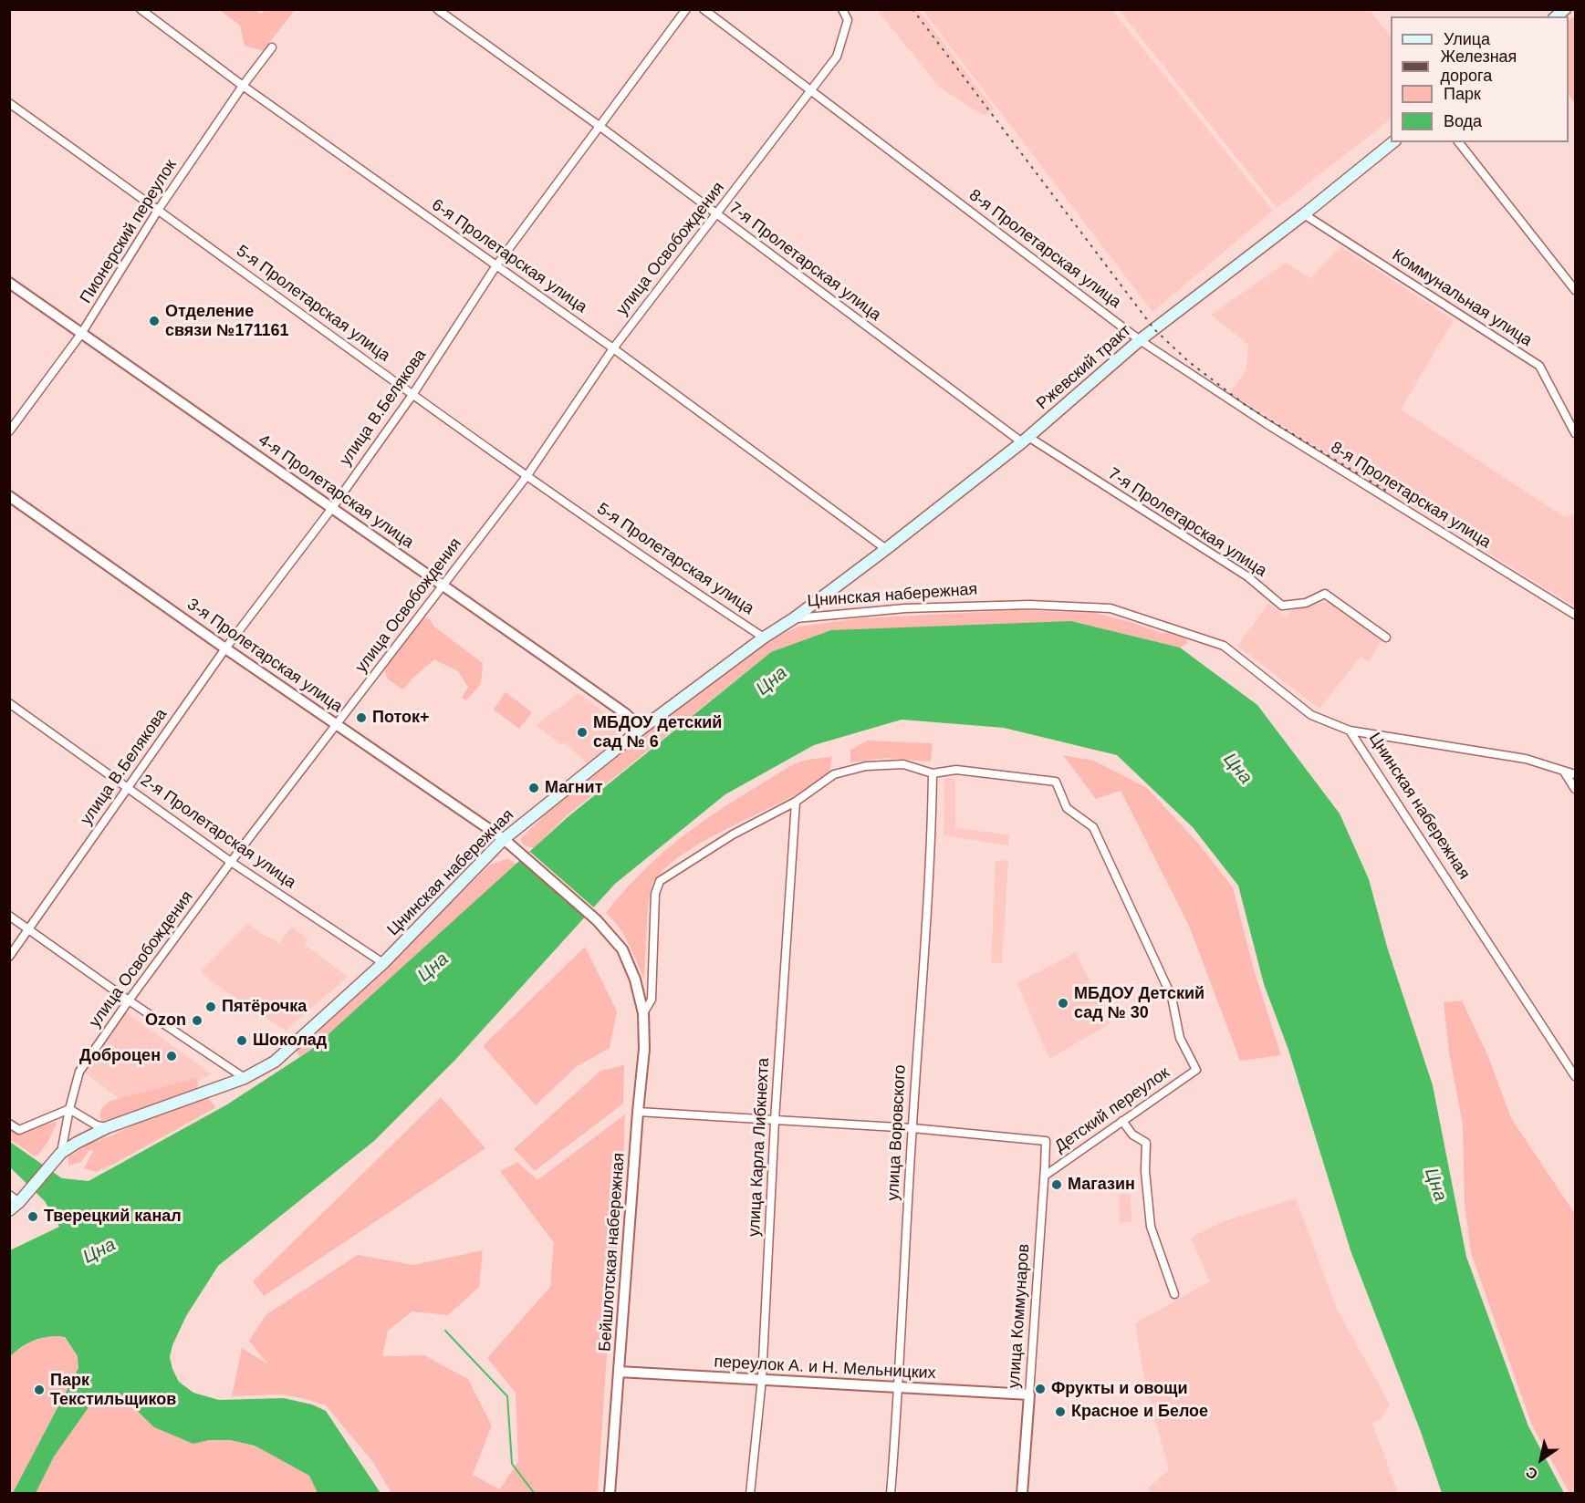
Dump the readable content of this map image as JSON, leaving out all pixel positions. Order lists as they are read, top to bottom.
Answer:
{
  "streets": {
    "main road": ["Ржевский тракт", "Цнинская набережная"],
    "street": [
      "Пионерский переулок",
      "улица Освобождения",
      "8-я Пролетарская улица",
      "6-я Пролетарская улица",
      "7-я Пролетарская улица",
      "Коммунальная улица",
      "5-я Пролетарская улица",
      "улица В.Белякова",
      "4-я Пролетарская улица",
      "3-я Пролетарская улица",
      "2-я Пролетарская улица",
      "Детский переулок",
      "улица Воровского",
      "улица Карла Либкнехта",
      "Бейшлотская набережная",
      "улица Коммунаров",
      "переулок А. и Н. Мельницких"
    ]
  },
  "crossings": [
    ["Пионерский переулок", "6-я Пролетарская улица"],
    ["Пионерский переулок", "5-я Пролетарская улица"],
    ["Пионерский переулок", "4-я Пролетарская улица"],
    ["улица Освобождения", "8-я Пролетарская улица"],
    ["улица Освобождения", "6-я Пролетарская улица"],
    ["улица Освобождения", "7-я Пролетарская улица"],
    ["улица Освобождения", "5-я Пролетарская улица"],
    ["улица Освобождения", "4-я Пролетарская улица"],
    ["улица Освобождения", "Цнинская набережная"],
    ["улица Освобождения", "3-я Пролетарская улица"],
    ["улица Освобождения", "2-я Пролетарская улица"],
    ["8-я Пролетарская улица", "Ржевский тракт"],
    ["6-я Пролетарская улица", "Ржевский тракт"],
    ["6-я Пролетарская улица", "улица В.Белякова"],
    ["7-я Пролетарская улица", "Ржевский тракт"],
    ["7-я Пролетарская улица", "улица В.Белякова"],
    ["Коммунальная улица", "Ржевский тракт"],
    ["5-я Пролетарская улица", "улица В.Белякова"],
    ["5-я Пролетарская улица", "Цнинская набережная"],
    ["Ржевский тракт", "Цнинская набережная"],
    ["улица В.Белякова", "4-я Пролетарская улица"],
    ["улица В.Белякова", "3-я Пролетарская улица"],
    ["улица В.Белякова", "2-я Пролетарская улица"],
    ["4-я Пролетарская улица", "Цнинская набережная"],
    ["Цнинская набережная", "3-я Пролетарская улица"],
    ["Цнинская набережная", "2-я Пролетарская улица"],
    ["3-я Пролетарская улица", "Бейшлотская набережная"],
    ["Детский переулок", "улица Воровского"],
    ["Детский переулок", "улица Карла Либкнехта"],
    ["Детский переулок", "Бейшлотская набережная"],
    ["Детский переулок", "улица Коммунаров"],
    ["улица Воровского", "Бейшлотская набережная"],
    ["улица Воровского", "переулок А. и Н. Мельницких"],
    ["улица Карла Либкнехта", "Бейшлотская набережная"],
    ["улица Карла Либкнехта", "переулок А. и Н. Мельницких"],
    ["Бейшлотская набережная", "переулок А. и Н. Мельницких"],
    ["улица Коммунаров", "переулок А. и Н. Мельницких"]
  ],
  "water": ["Цна"],
  "places": [
    "Отделение связи №171161",
    "Поток+",
    "МБДОУ детский сад № 6",
    "Магнит",
    "МБДОУ Детский сад № 30",
    "Пятёрочка",
    "Ozon",
    "Шоколад",
    "Доброцен",
    "Магазин",
    "Тверецкий канал",
    "Фрукты и овощи",
    "Парк Текстильщиков",
    "Красное и Белое"
  ],
  "legend": [
    "Улица",
    "Железная дорога",
    "Парк",
    "Вода"
  ],
  "north": "bottom left"
}
